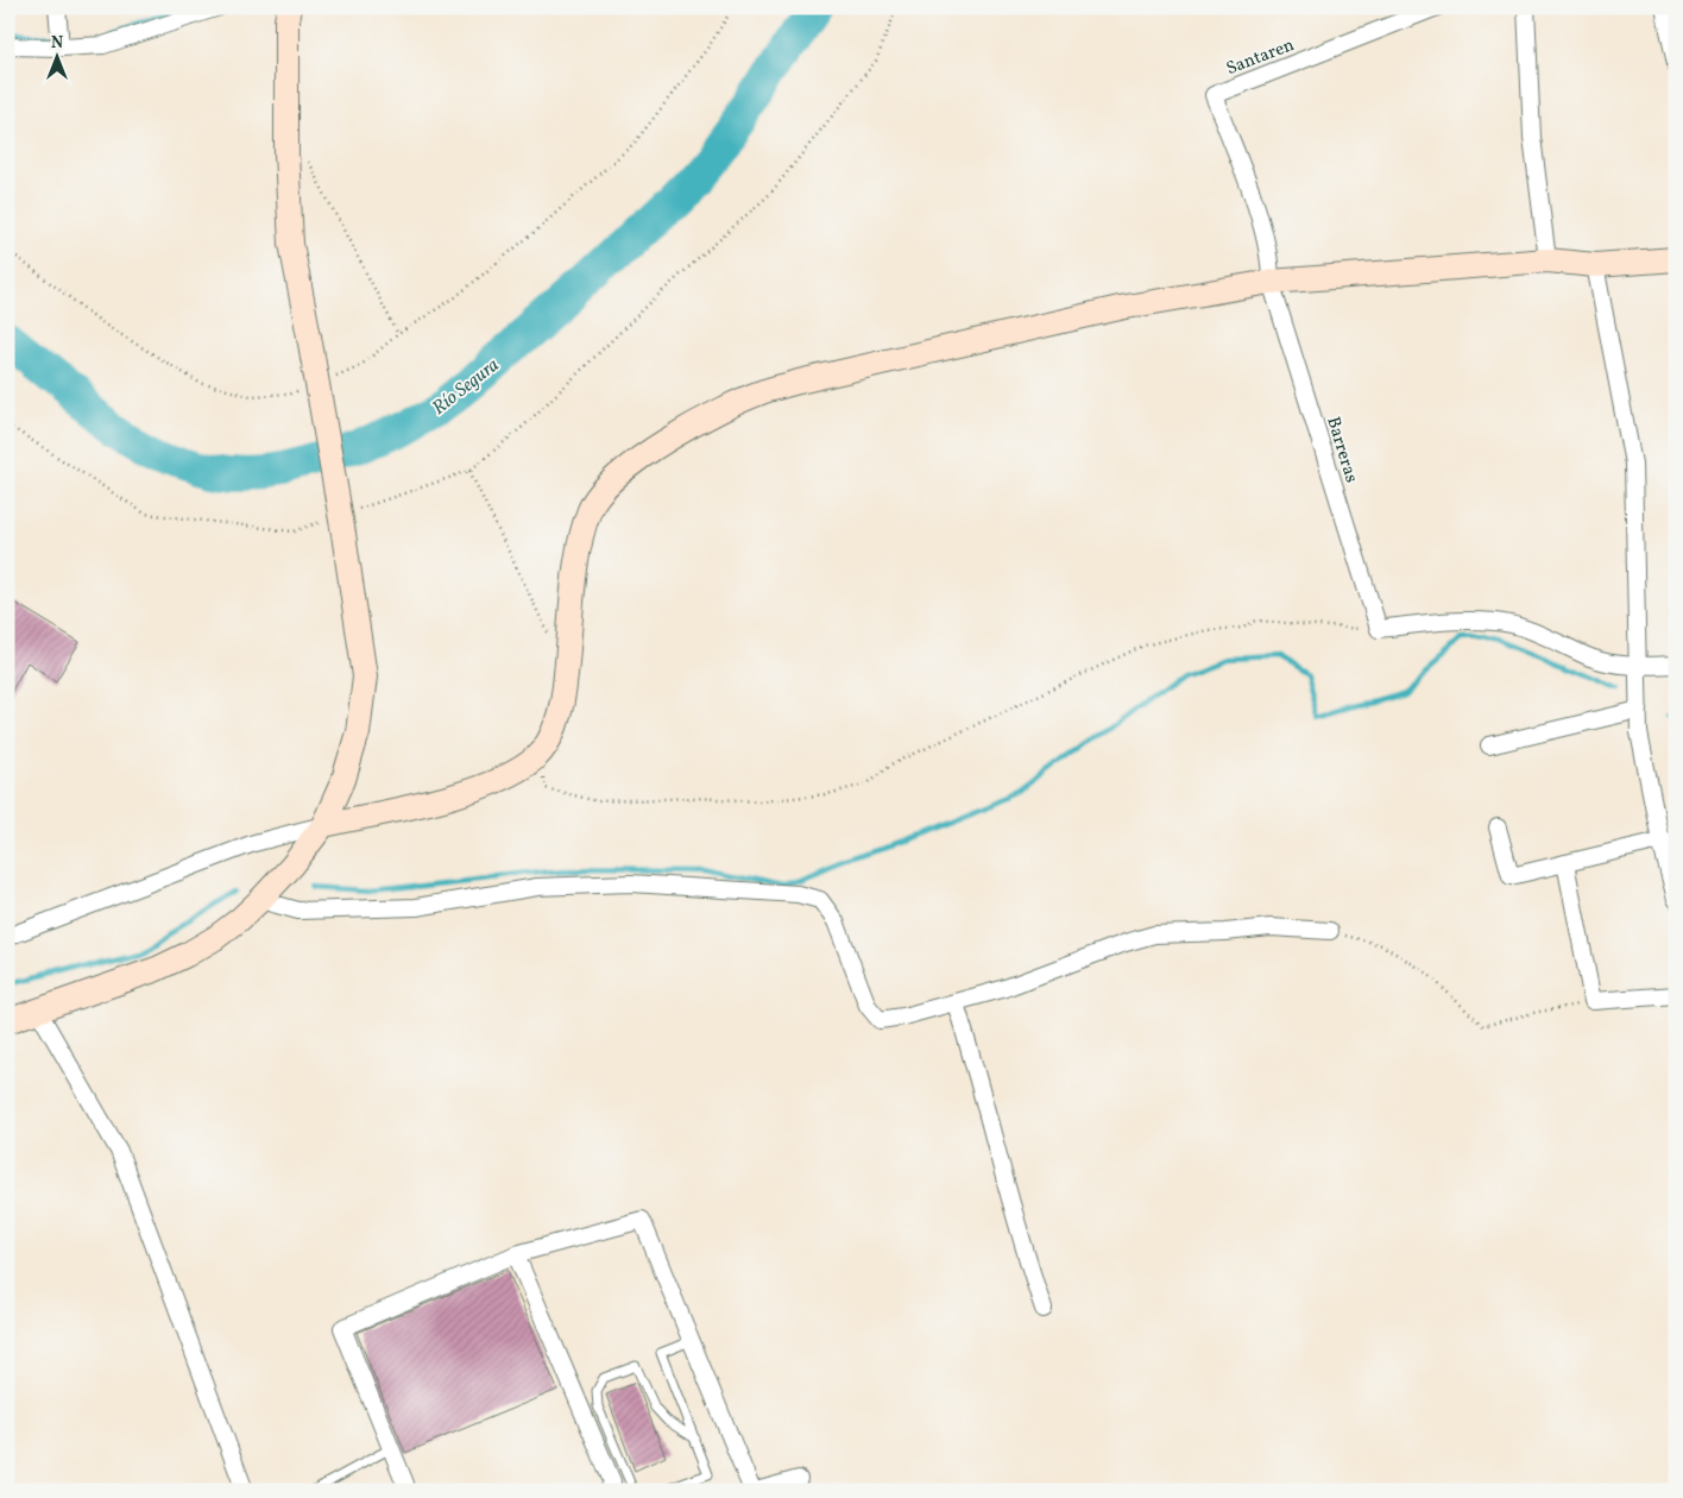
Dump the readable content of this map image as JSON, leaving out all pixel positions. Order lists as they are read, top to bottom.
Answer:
{
  "streets": {
    "street": ["Santaren", "Barreras"]
  },
  "crossings": [
    ["Santaren", "Barreras"]
  ],
  "water": ["Río Segura"],
  "north": "top"
}
